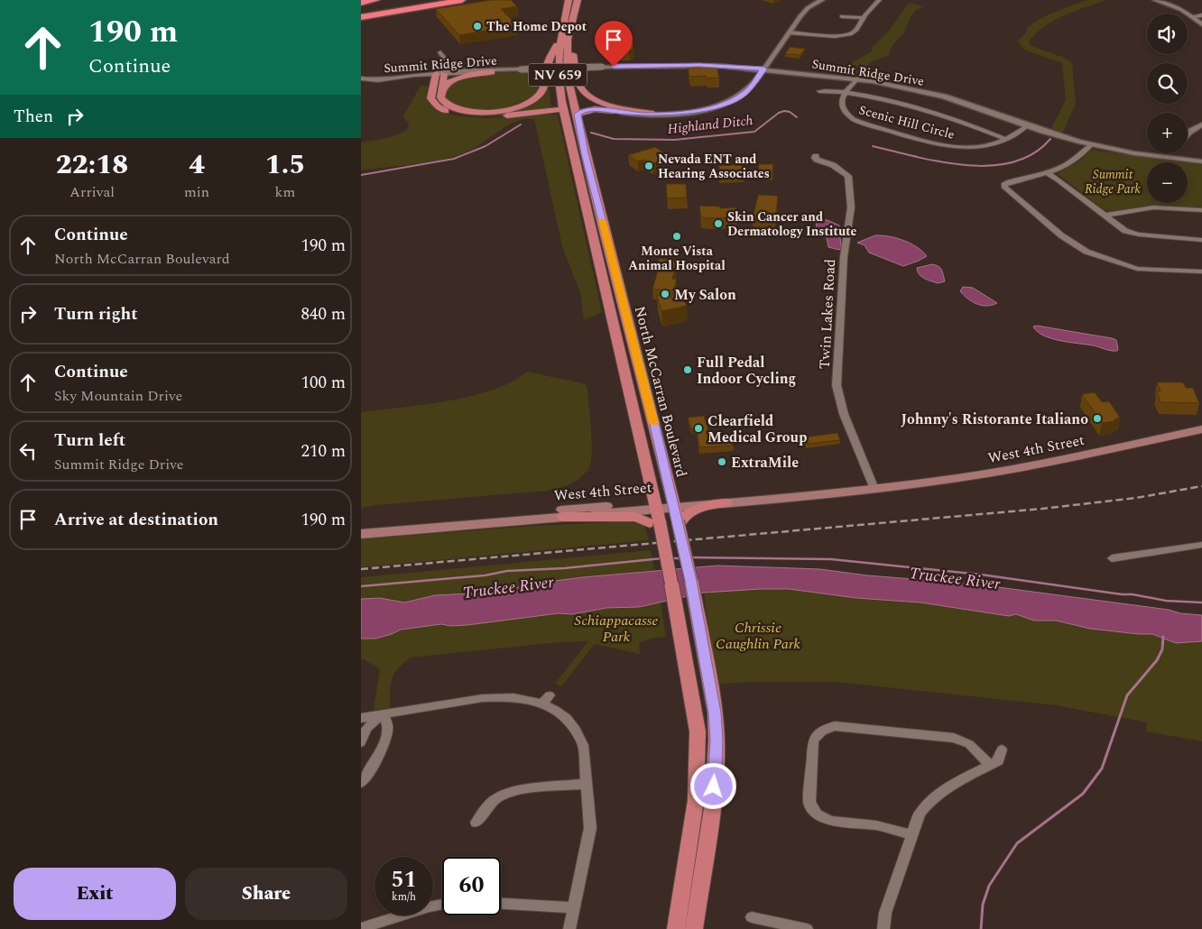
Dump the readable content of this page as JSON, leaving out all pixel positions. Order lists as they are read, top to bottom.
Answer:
{
  "streets": {
    "main road": ["NV 659", "North McCarran Boulevard", "West 4th Street"],
    "street": ["Summit Ridge Drive", "Scenic Hill Circle", "Twin Lakes Road"]
  },
  "crossings": [
    ["Summit Ridge Drive", "Scenic Hill Circle"],
    ["NV 659", "West 4th Street"],
    ["Twin Lakes Road", "West 4th Street"],
    ["North McCarran Boulevard", "West 4th Street"]
  ],
  "water": ["Highland Ditch", "Truckee River"],
  "parks": ["Summit Ridge Park", "Schiappacasse Park", "Chrissie Caughlin Park"],
  "places": [
    "The Home Depot",
    "Nevada ENT and Hearing Associates",
    "Skin Cancer and Dermatology Institute",
    "Monte Vista Animal Hospital",
    "My Salon",
    "Full Pedal Indoor Cycling",
    "Johnny's Ristorante Italiano",
    "Clearfield Medical Group",
    "ExtraMile"
  ],
  "page": {
    "turn": ["190 m", "Continue"],
    "map_buttons": ["+", "−"],
    "then": "Then",
    "eta": [
      "22:18",
      "Arrival",
      "4",
      "min",
      "1.5",
      "km"
    ],
    "list": [
      {
        "name": "Continue",
        "note": "North McCarran Boulevard",
        "value": "190 m"
      },
      {
        "name": "Turn right",
        "value": "840 m"
      },
      {
        "name": "Continue",
        "note": "Sky Mountain Drive",
        "value": "100 m"
      },
      {
        "name": "Turn left",
        "note": "Summit Ridge Drive",
        "value": "210 m"
      },
      {
        "name": "Arrive at destination",
        "value": "190 m"
      }
    ],
    "speed": "51 km/h",
    "limit": "60",
    "buttons": ["Exit", "Share"]
  }
}
